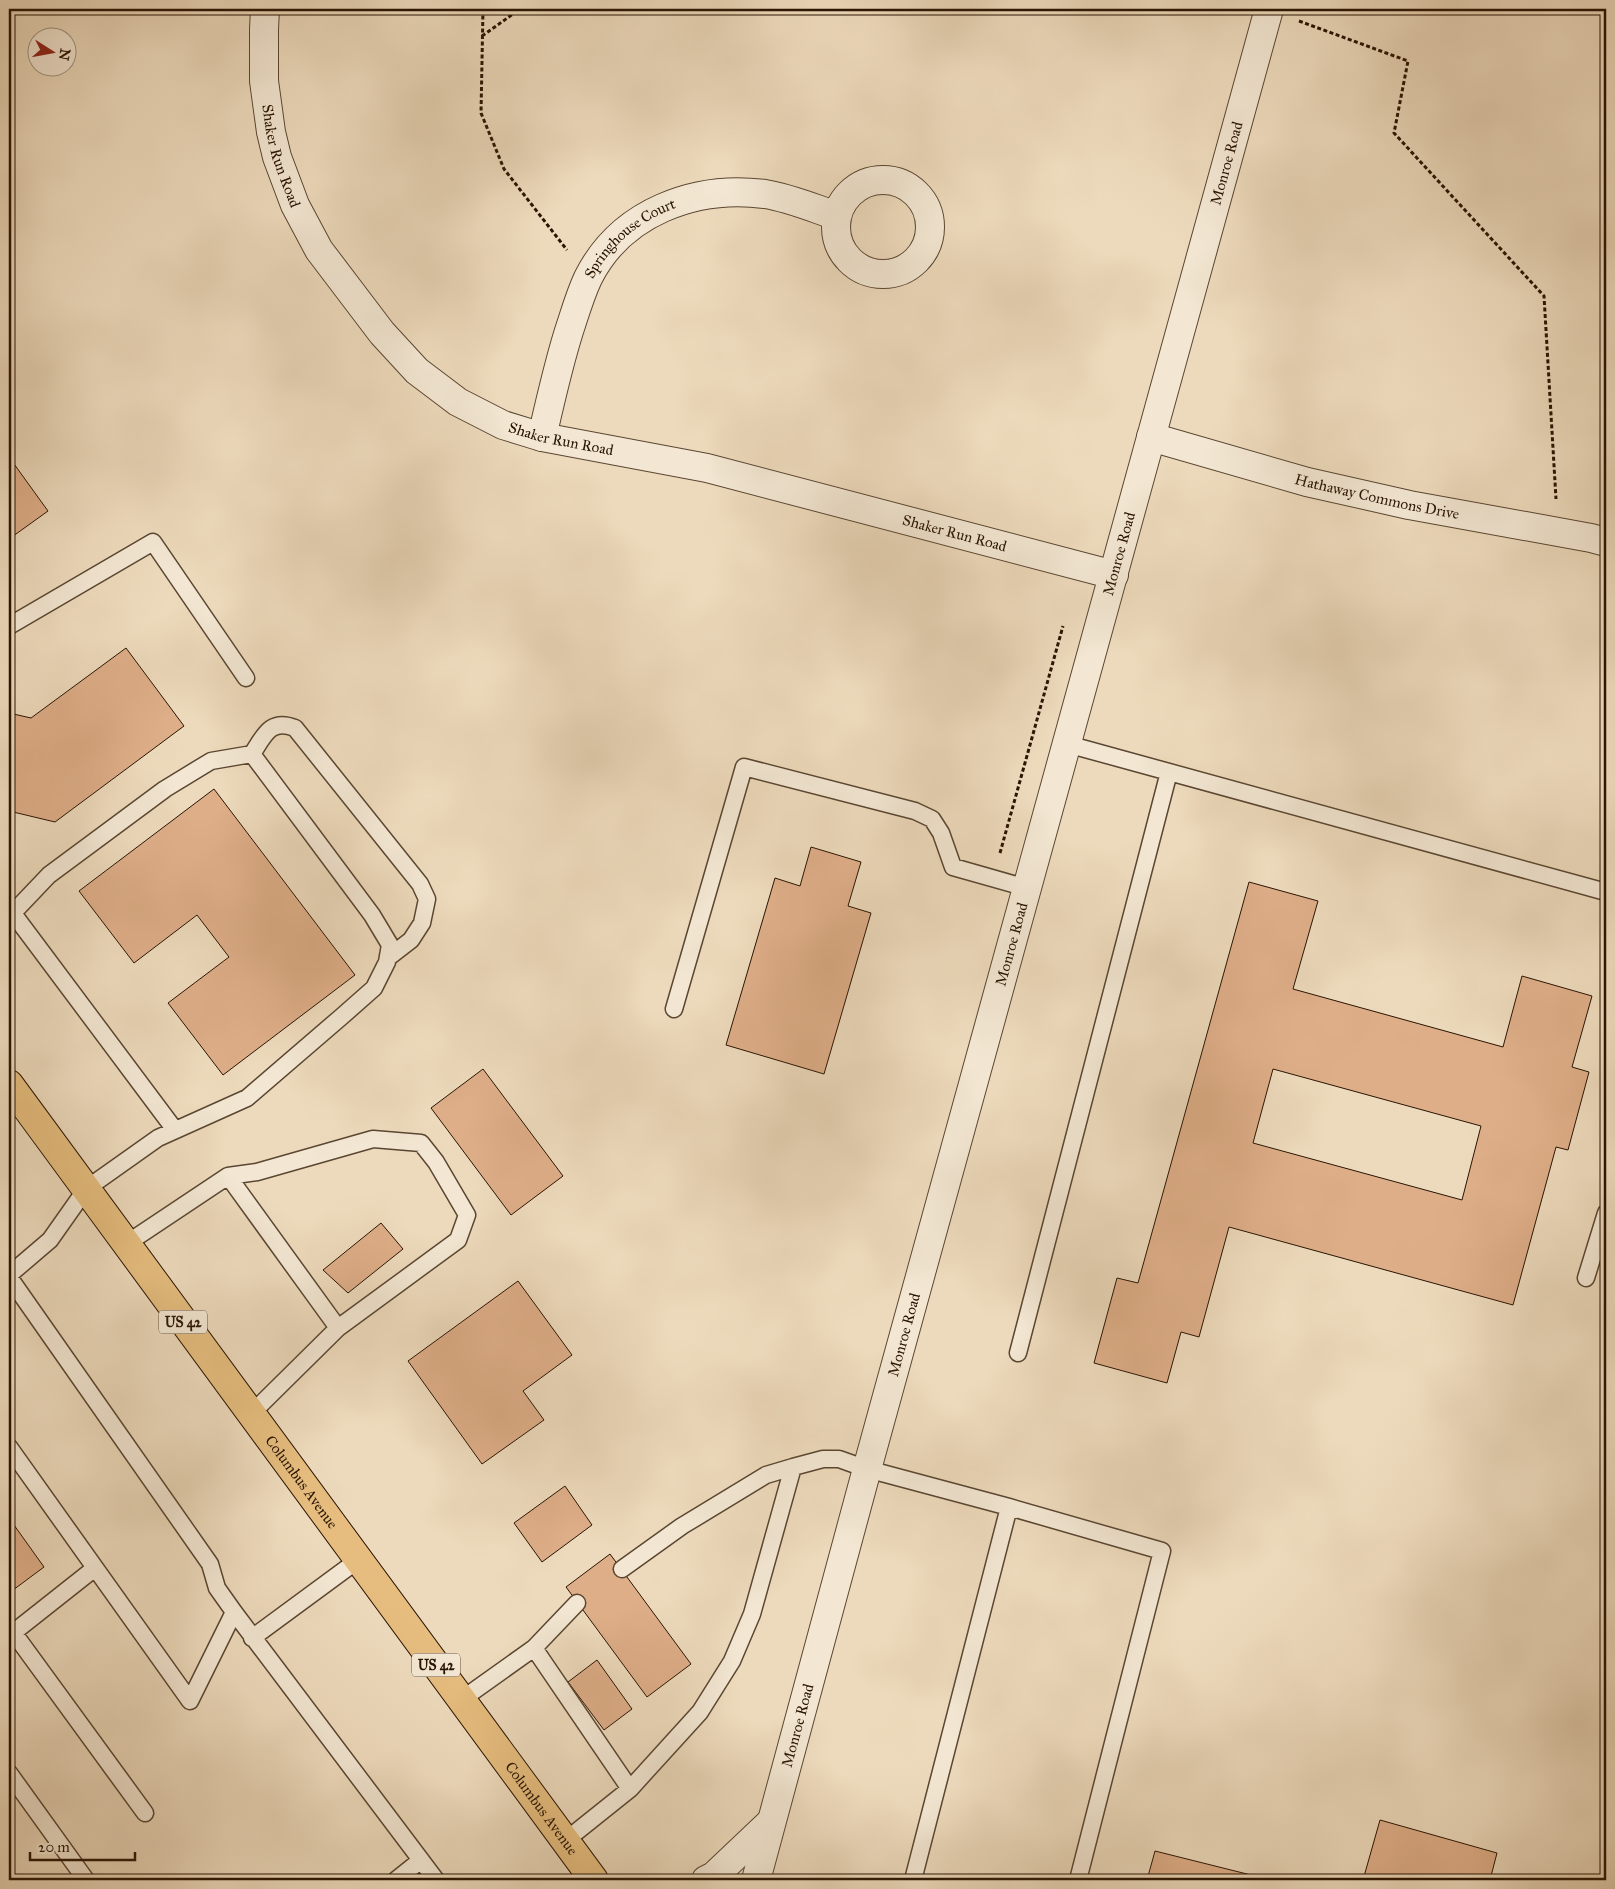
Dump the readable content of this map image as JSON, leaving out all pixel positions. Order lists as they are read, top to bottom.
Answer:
{
  "streets": {
    "main road": ["US 42", "Columbus Avenue"],
    "street": [
      "Shaker Run Road",
      "Monroe Road",
      "Springhouse Court",
      "Hathaway Commons Drive"
    ]
  },
  "crossings": [
    ["Shaker Run Road", "Monroe Road"],
    ["Shaker Run Road", "Springhouse Court"],
    ["Monroe Road", "Hathaway Commons Drive"]
  ],
  "scale_bar": "20 m",
  "north": "right"
}
